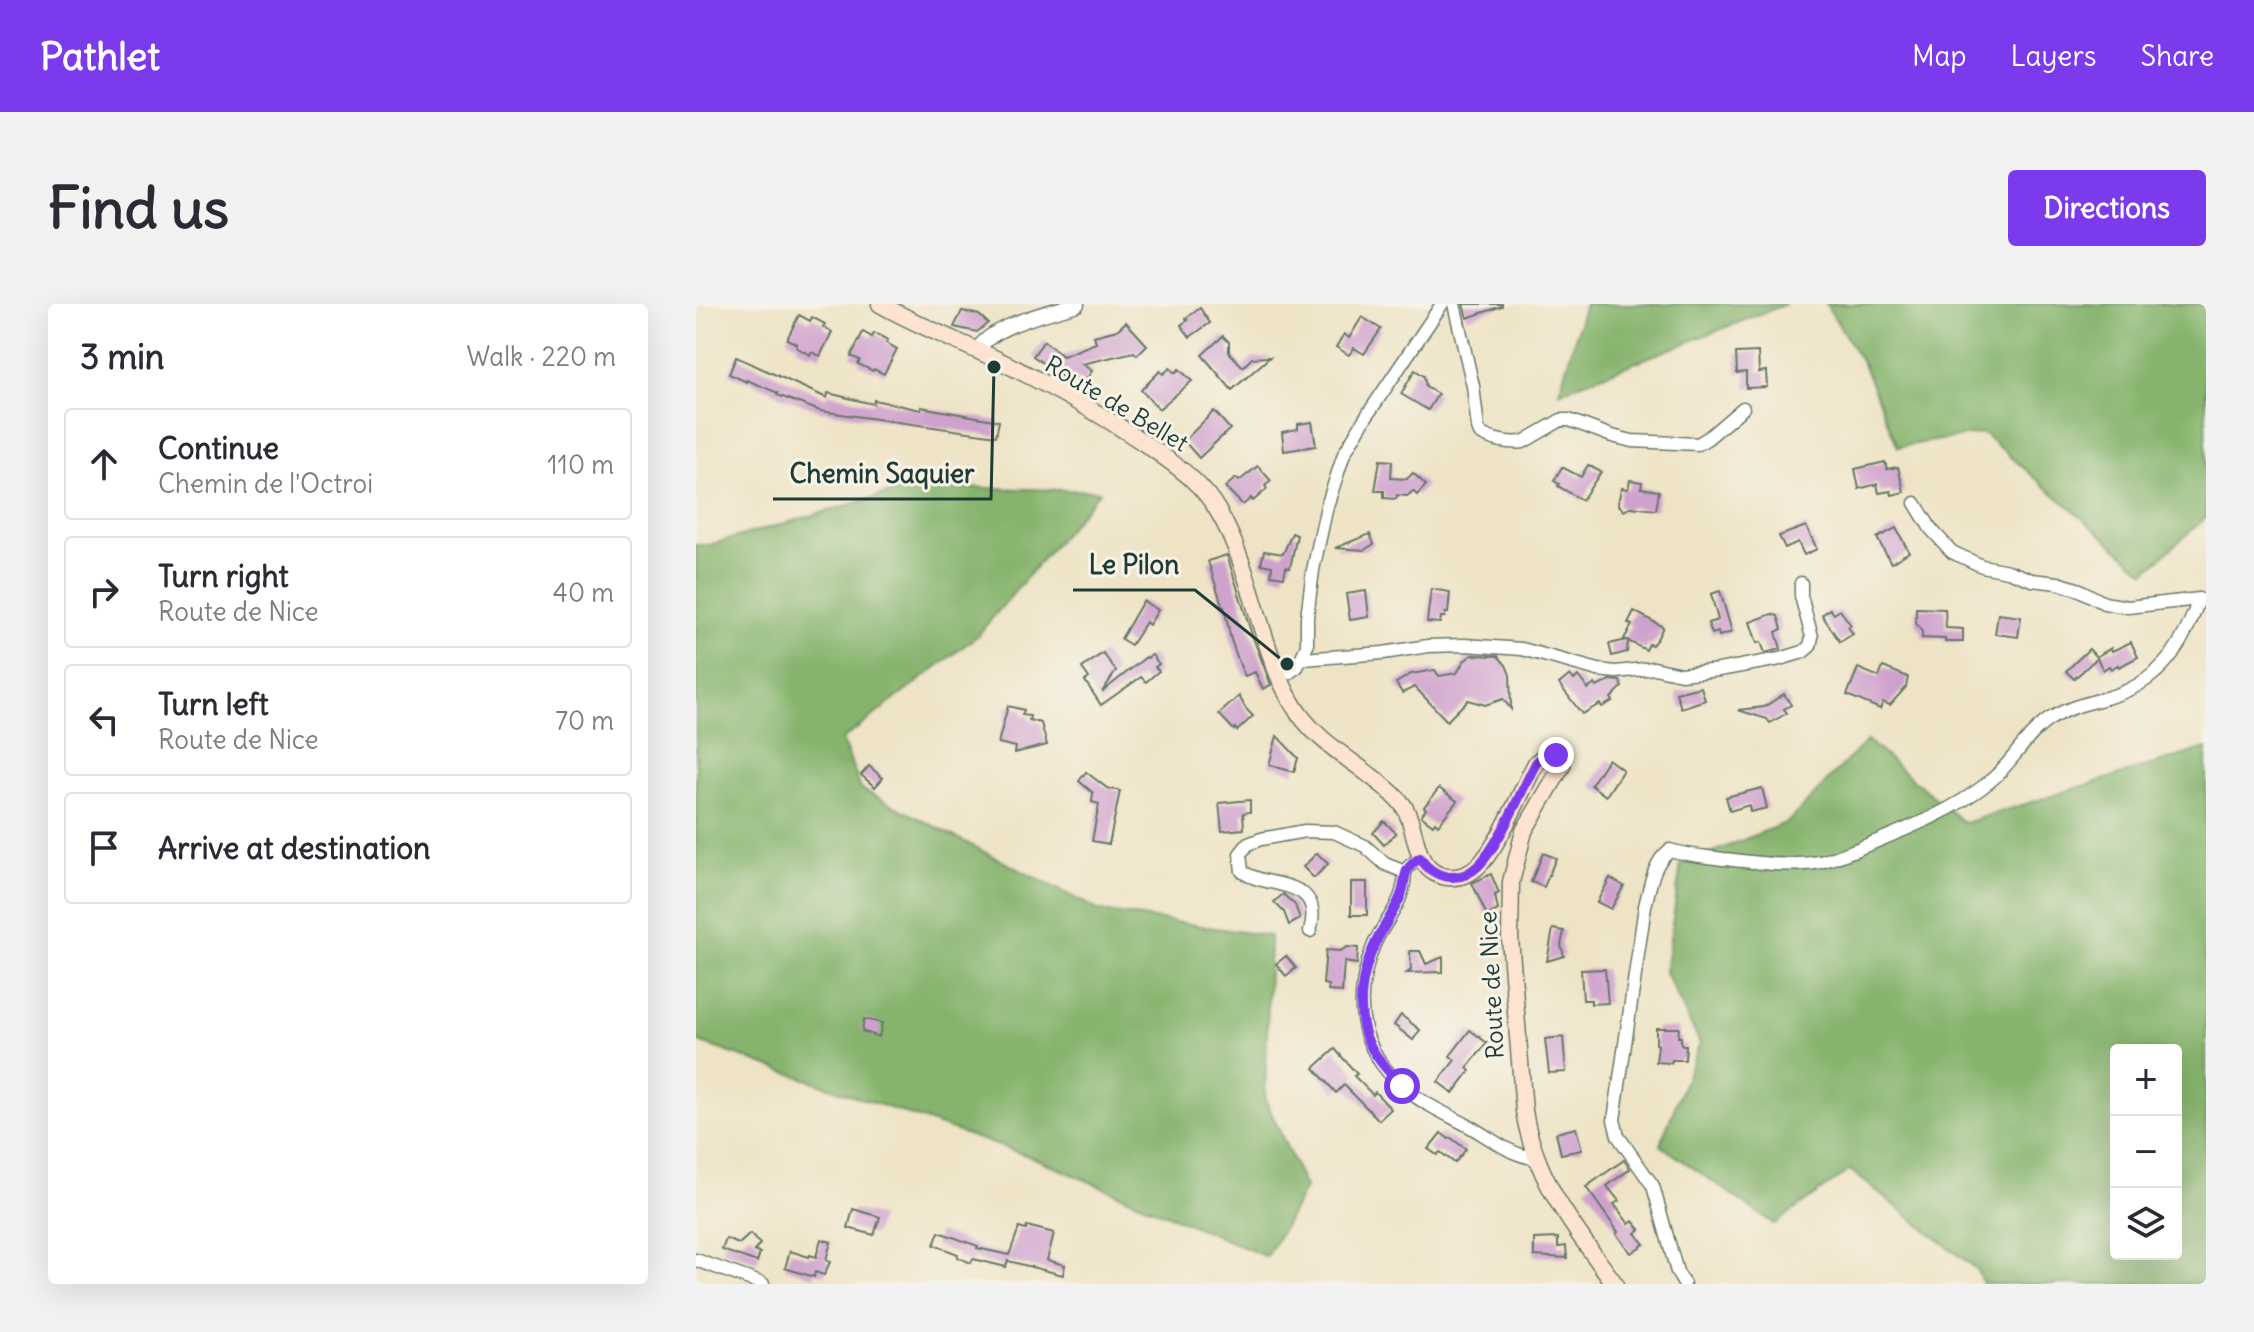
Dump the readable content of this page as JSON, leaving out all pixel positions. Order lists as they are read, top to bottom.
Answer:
{
  "streets": {
    "main road": ["Route de Bellet", "Route de Nice"]
  },
  "crossings": [
    ["Route de Bellet", "Route de Nice"]
  ],
  "places": ["Chemin Saquier", "Le Pilon"],
  "page": {
    "header": "Pathlet",
    "nav": ["Map", "Layers", "Share"],
    "buttons": "Directions",
    "title": "Find us",
    "heading": ["3 min", "Walk · 220 m"],
    "list": [
      ["Continue", "Chemin de l'Octroi", "110 m"],
      ["Turn right", "Route de Nice", "40 m"],
      ["Turn left", "Route de Nice", "70 m"],
      "Arrive at destination"
    ],
    "map_buttons": ["+", "−"]
  }
}
